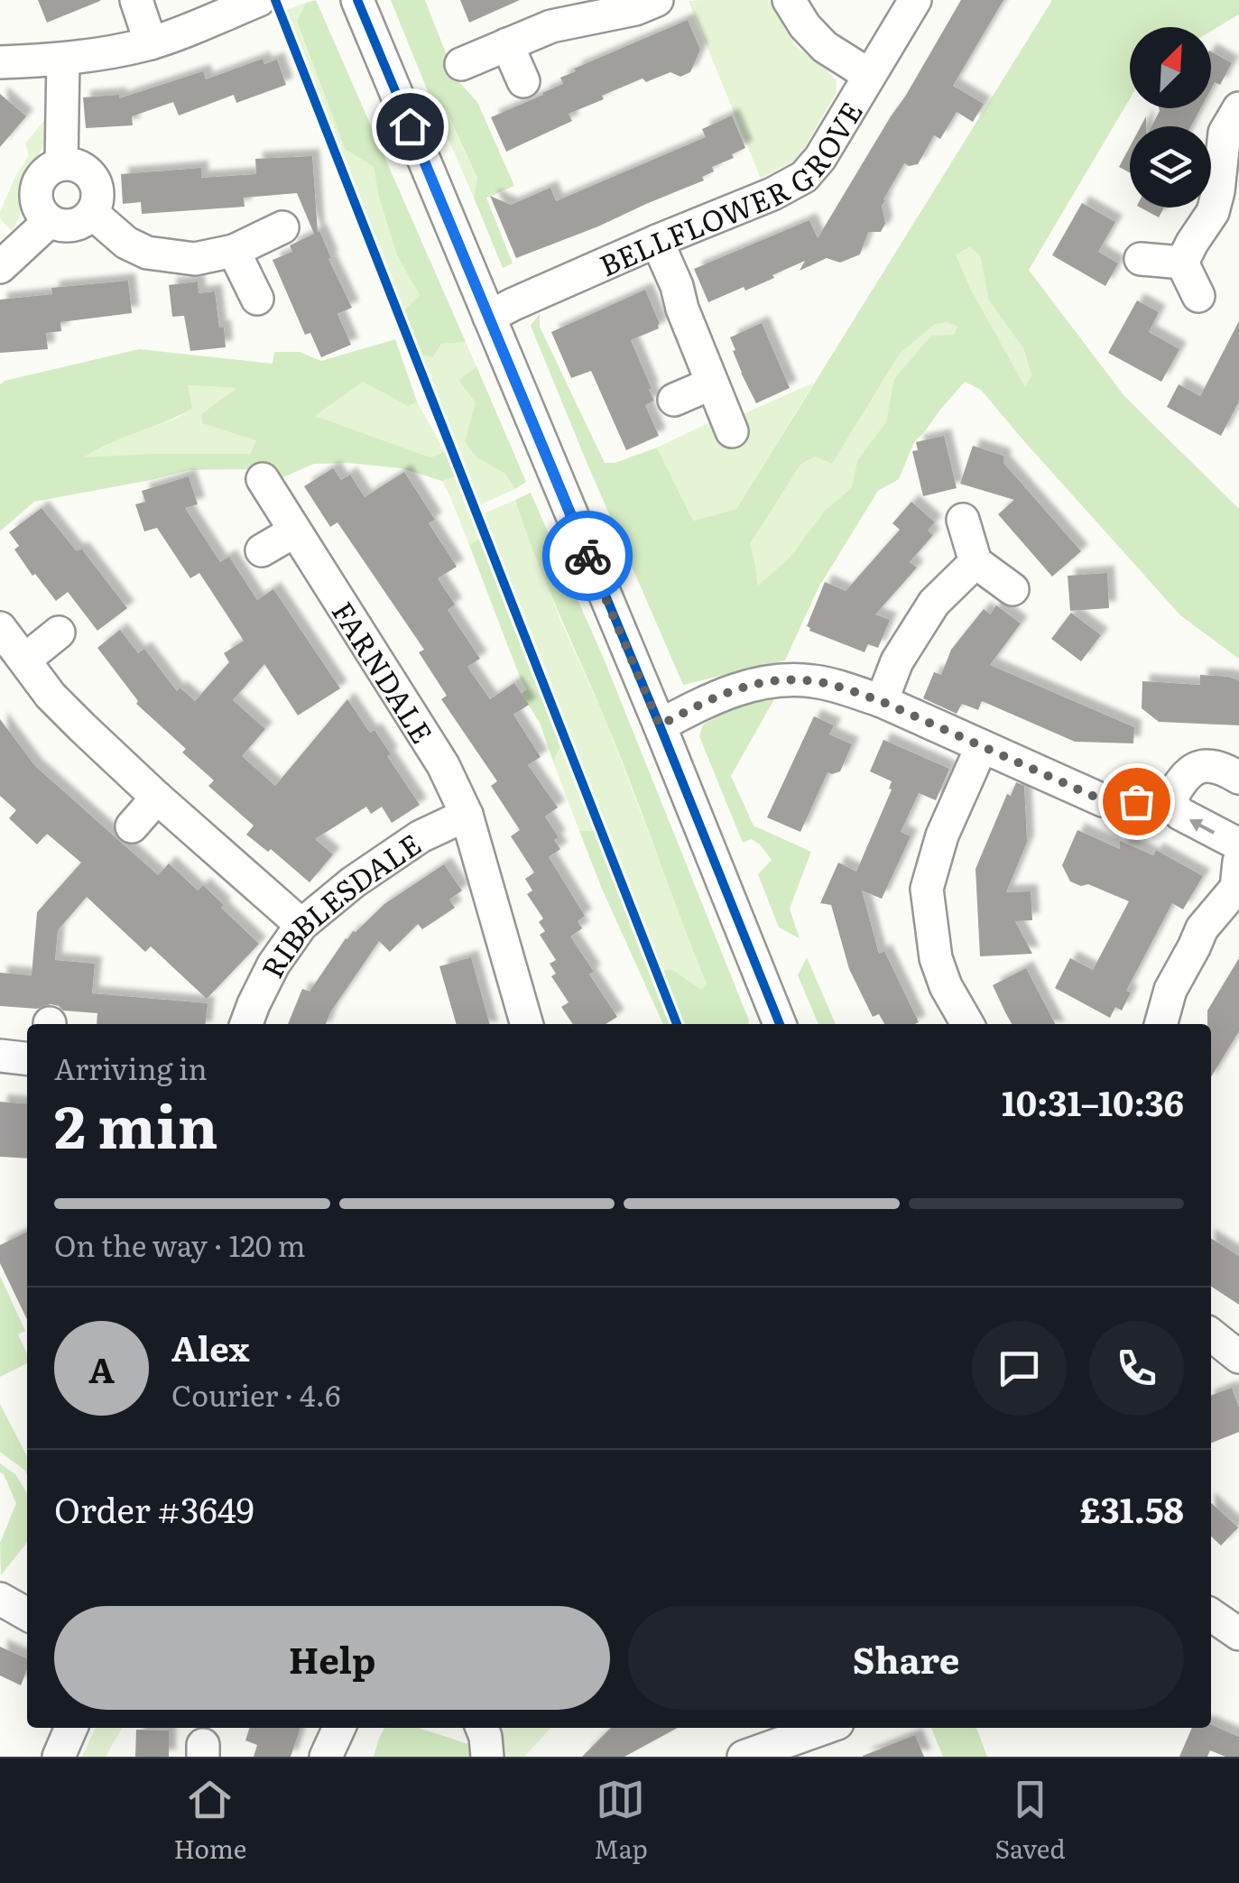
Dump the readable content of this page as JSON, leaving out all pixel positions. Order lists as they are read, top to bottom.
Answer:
{
  "streets": {
    "street": ["BELLFLOWER GROVE", "FARNDALE", "RIBBLESDALE"]
  },
  "crossings": [
    ["FARNDALE", "RIBBLESDALE"]
  ],
  "north": "top right",
  "page": {
    "heading": ["2 min", "Arriving in", "10:31–10:36"],
    "panel": [
      "Alex",
      "Courier · 4.6",
      "Order #3649",
      "£31.58"
    ],
    "bar": "On the way · 120 m",
    "round": "A",
    "buttons": ["Help", "Share"],
    "tabs": ["Home", "Map", "Saved"]
  }
}
